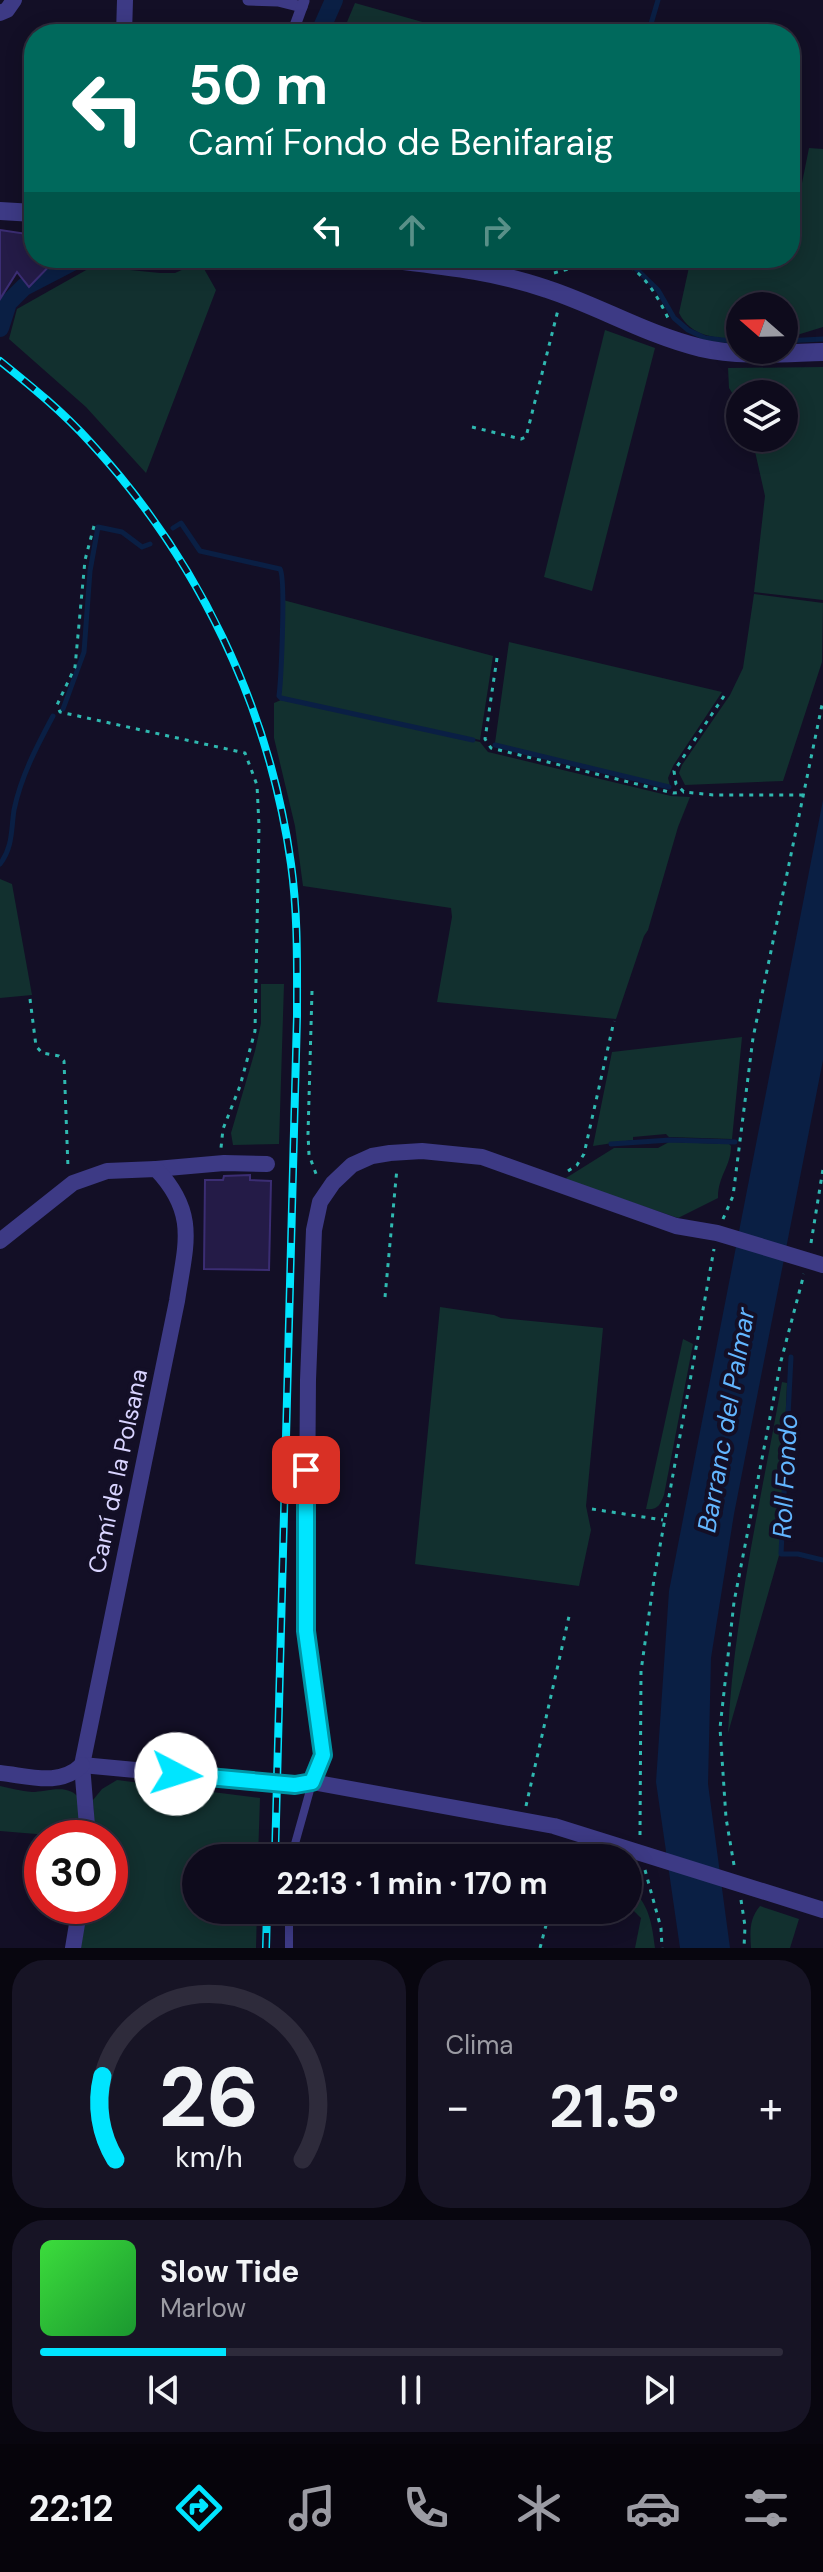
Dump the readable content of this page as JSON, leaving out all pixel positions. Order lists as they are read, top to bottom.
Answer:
{
  "streets": {
    "street": ["Camí de la Polsana"]
  },
  "water": ["Barranc del Palmar", "Roll Fondo"],
  "north": "left",
  "page": {
    "turn": ["50 m", "Camí Fondo de Benifaraig"],
    "limit": "30",
    "trip": "22:13 · 1 min · 170 m",
    "tile": "Clima",
    "heat": ["−", "21.5°", "+"],
    "song": ["Slow Tide", "Marlow"],
    "tabs": "22:12",
    "gauge": ["26", "km/h"]
  }
}
